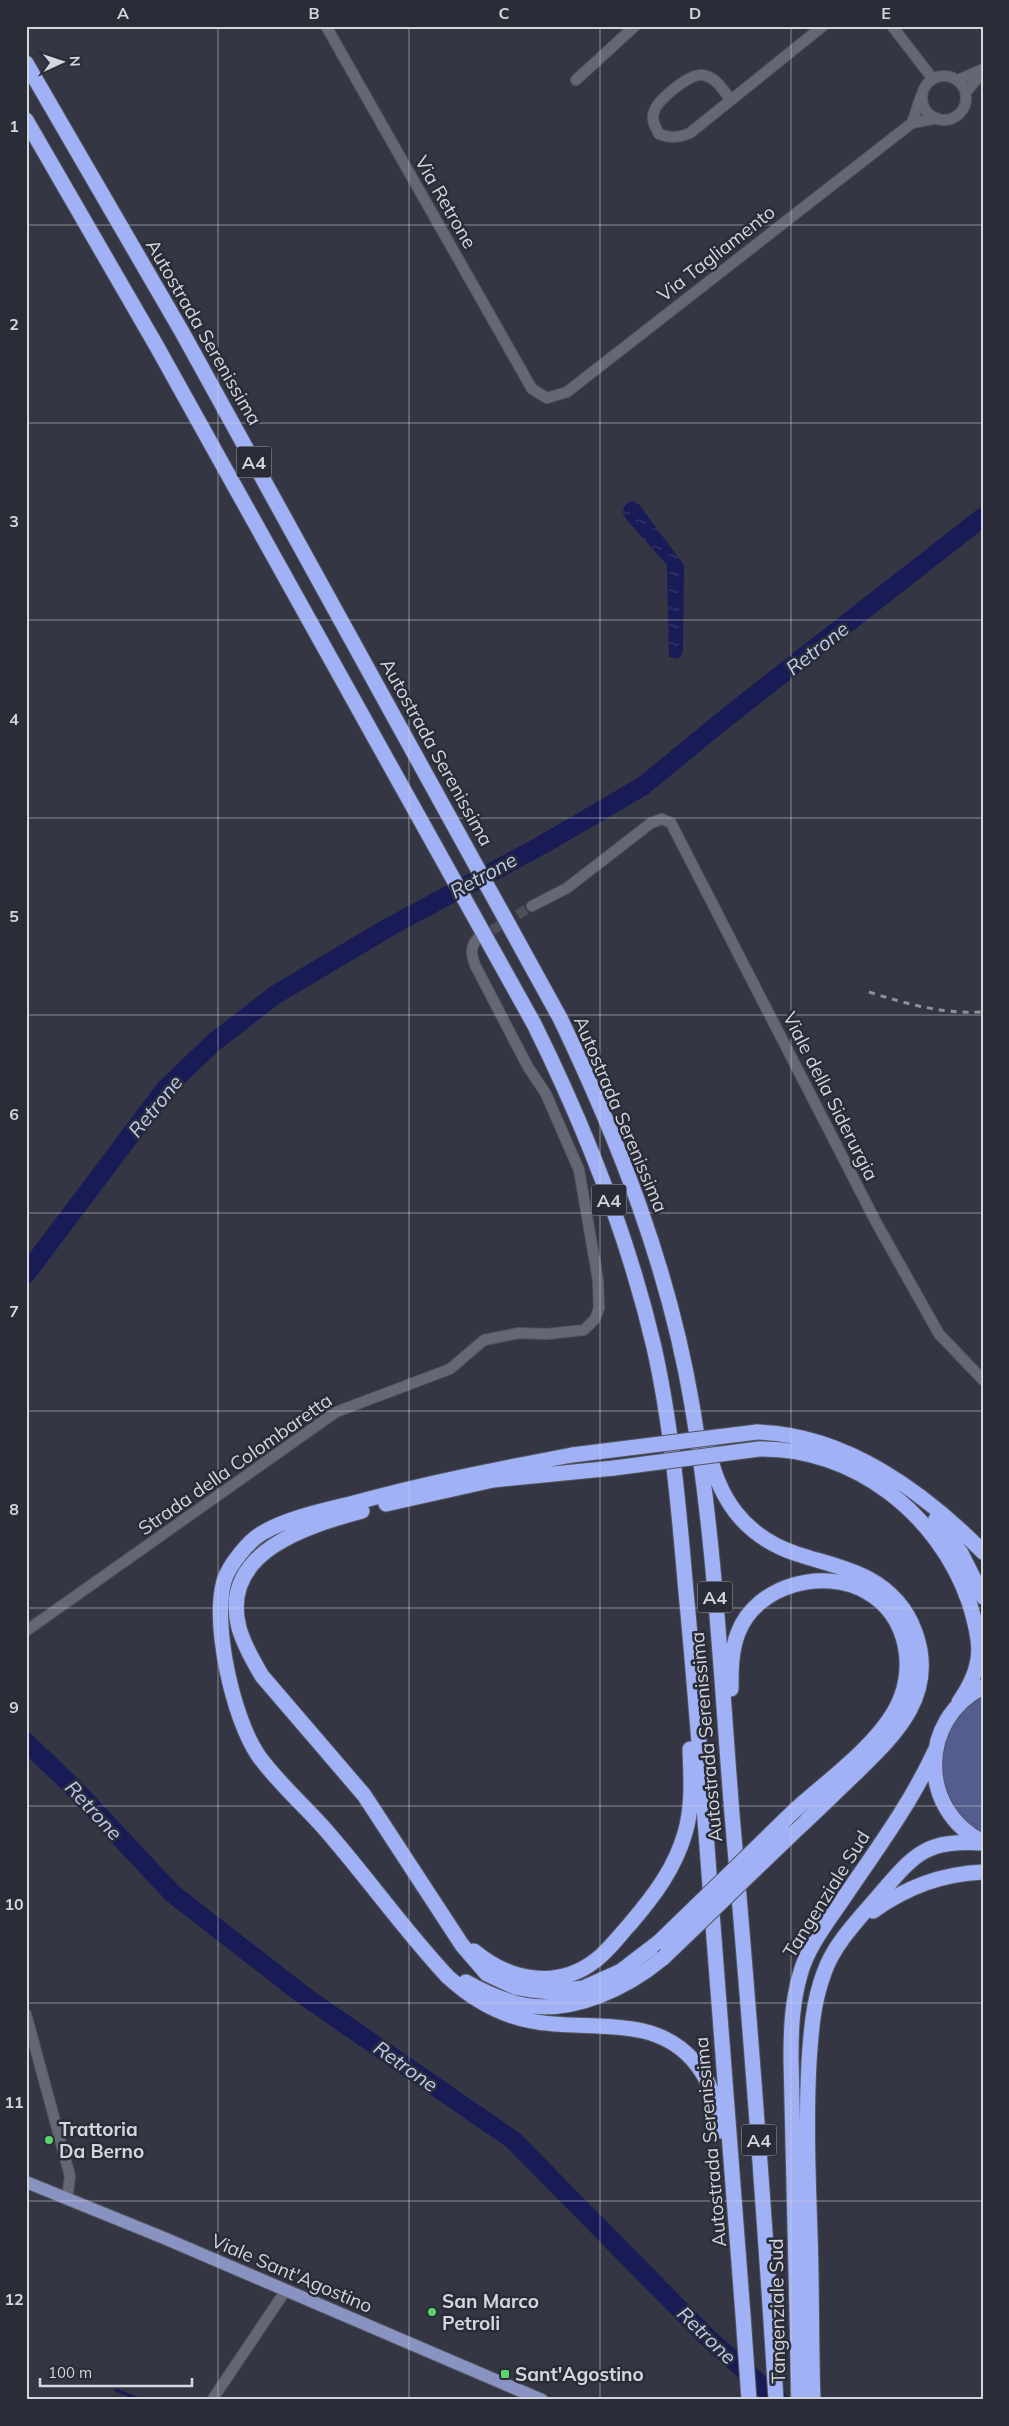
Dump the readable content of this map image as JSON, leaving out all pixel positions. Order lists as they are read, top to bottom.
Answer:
{
  "streets": {
    "highway": ["Autostrada Serenissima", "A4", "Tangenziale Sud"],
    "main road": ["Viale Sant'Agostino"],
    "street": [
      "Via Retrone",
      "Via Tagliamento",
      "Viale della Siderurgia",
      "Strada della Colombaretta"
    ]
  },
  "crossings": [
    ["Via Retrone", "Via Tagliamento"]
  ],
  "water": ["Retrone"],
  "places": {
    "other": ["Trattoria Da Berno", "San Marco Petroli"],
    "transit": ["Sant'Agostino"]
  },
  "scale_bar": "100 m",
  "north": "right",
  "grid": {
    "columns": [
      "A",
      "B",
      "C",
      "D",
      "E"
    ],
    "rows": [
      "1",
      "2",
      "3",
      "4",
      "5",
      "6",
      "7",
      "8",
      "9",
      "10",
      "11",
      "12"
    ]
  }
}
